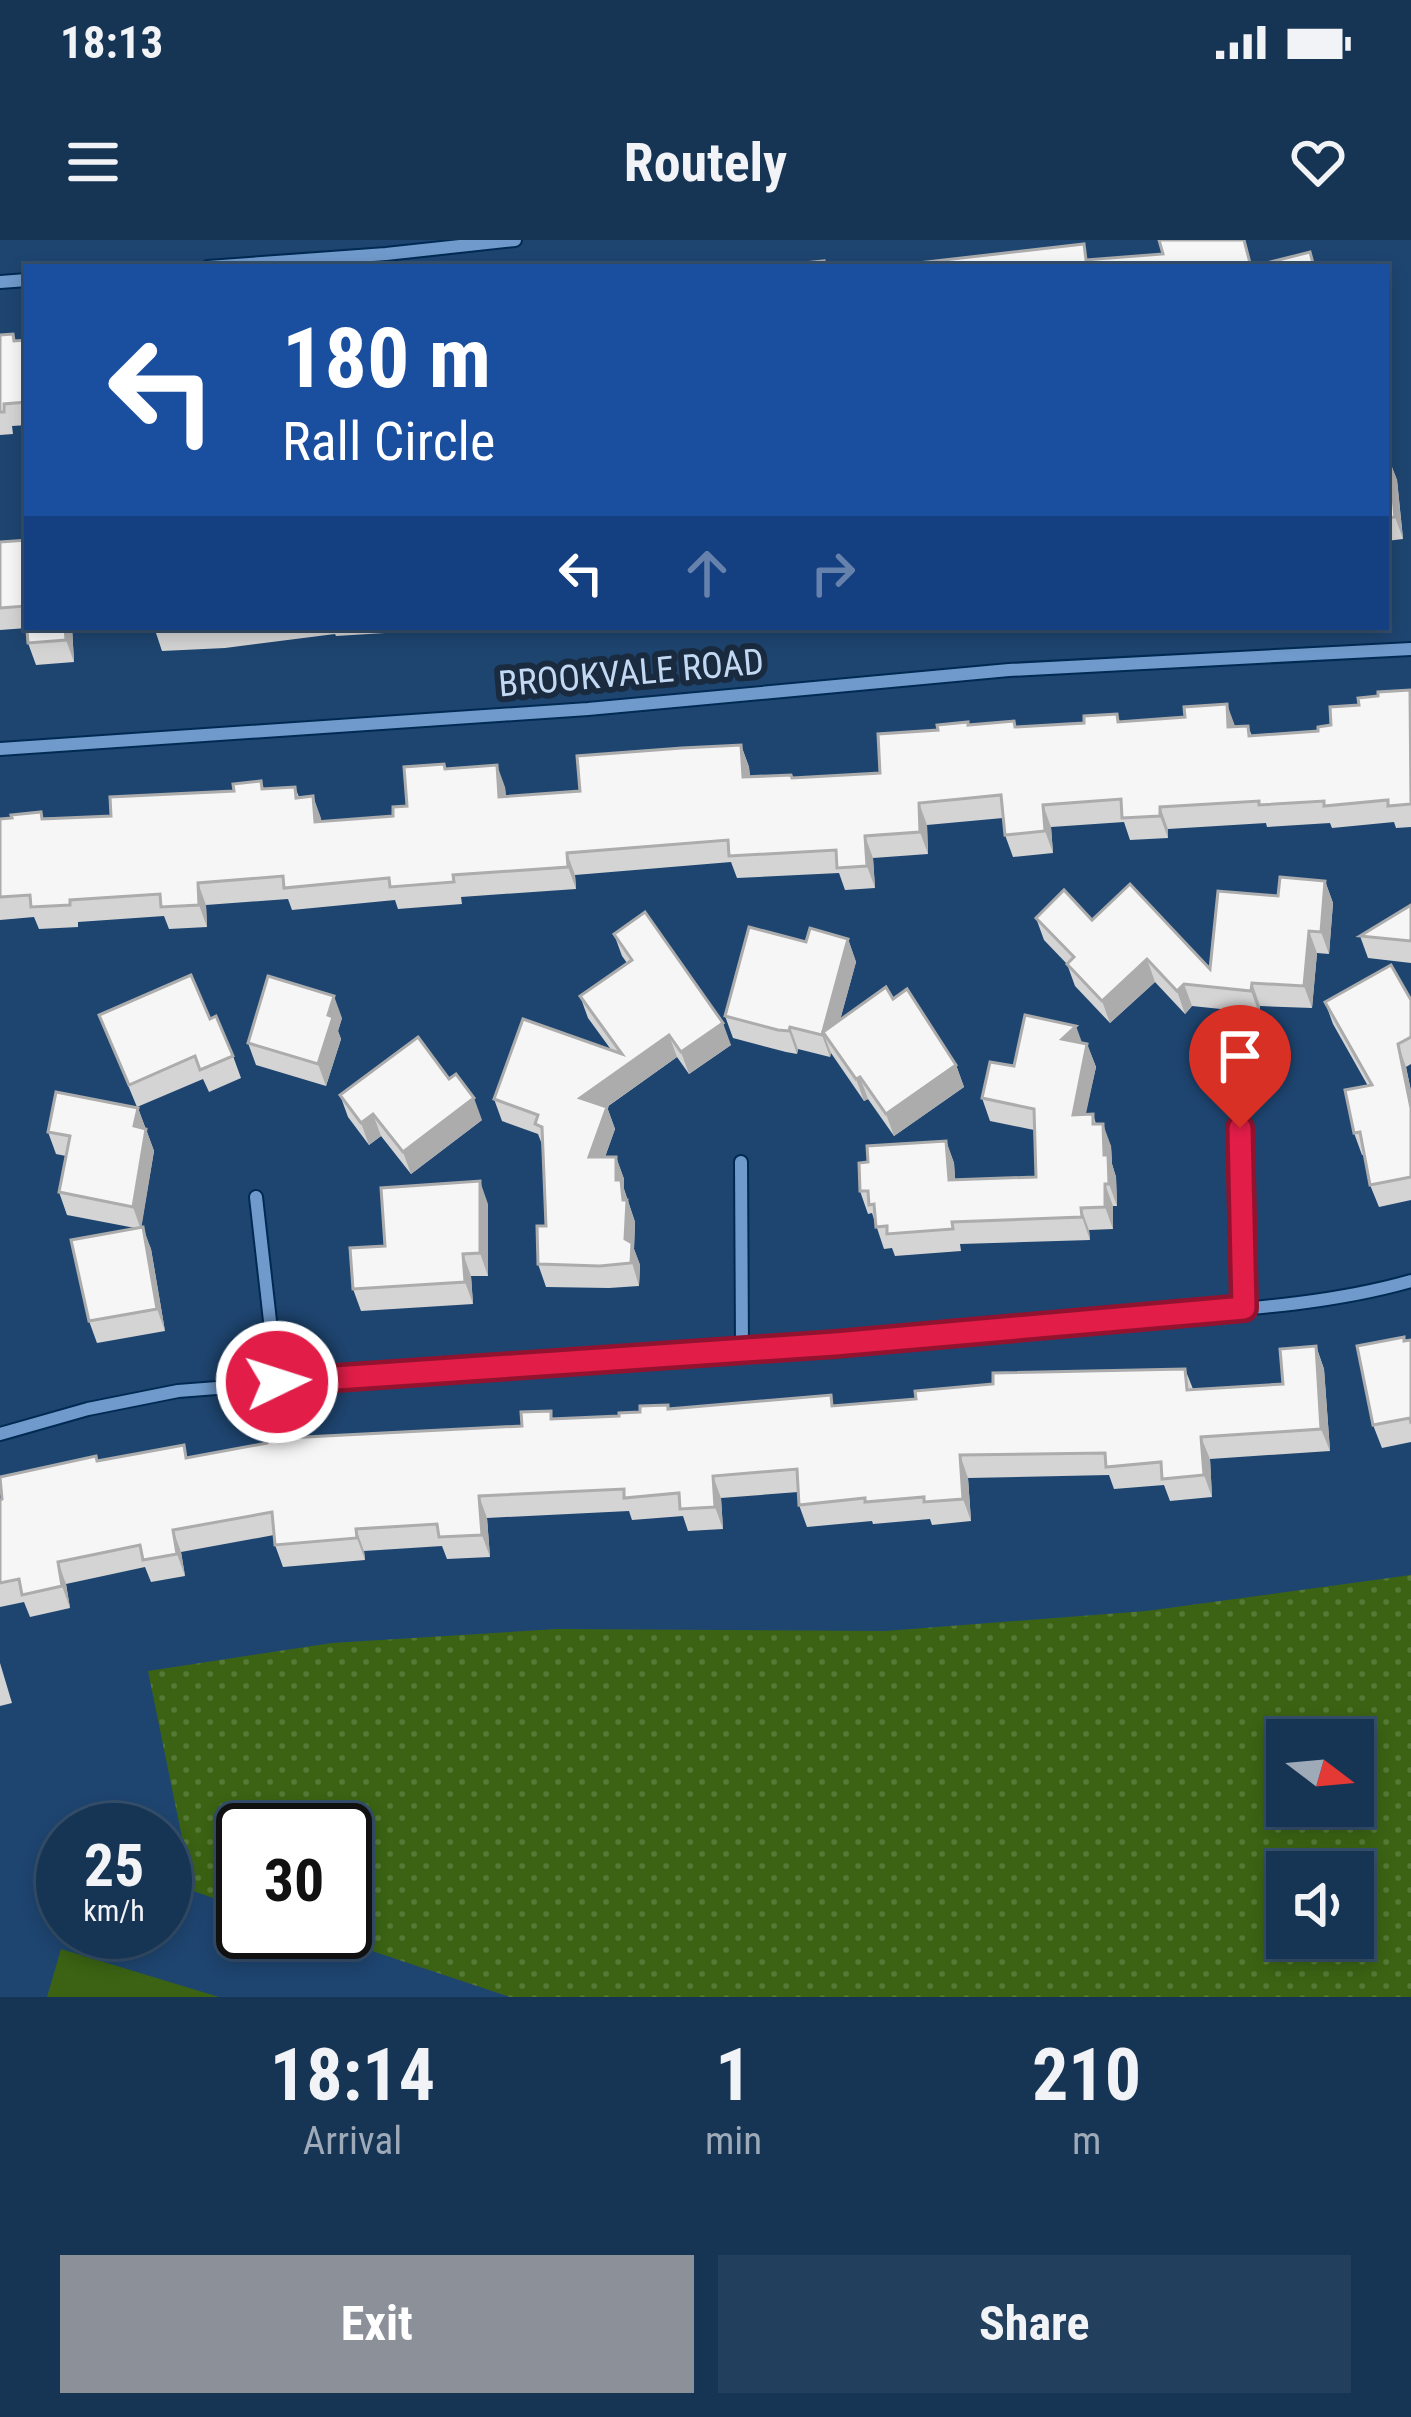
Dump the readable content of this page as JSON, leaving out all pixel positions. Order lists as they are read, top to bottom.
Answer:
{
  "streets": {
    "street": ["BROOKVALE ROAD"]
  },
  "north": "right",
  "page": {
    "status": "18:13",
    "header": "Routely",
    "turn": ["180 m", "Rall Circle"],
    "speed": "25 km/h",
    "limit": "30",
    "eta": [
      "18:14",
      "Arrival",
      "1",
      "min",
      "210",
      "m"
    ],
    "buttons": ["Exit", "Share"]
  }
}
